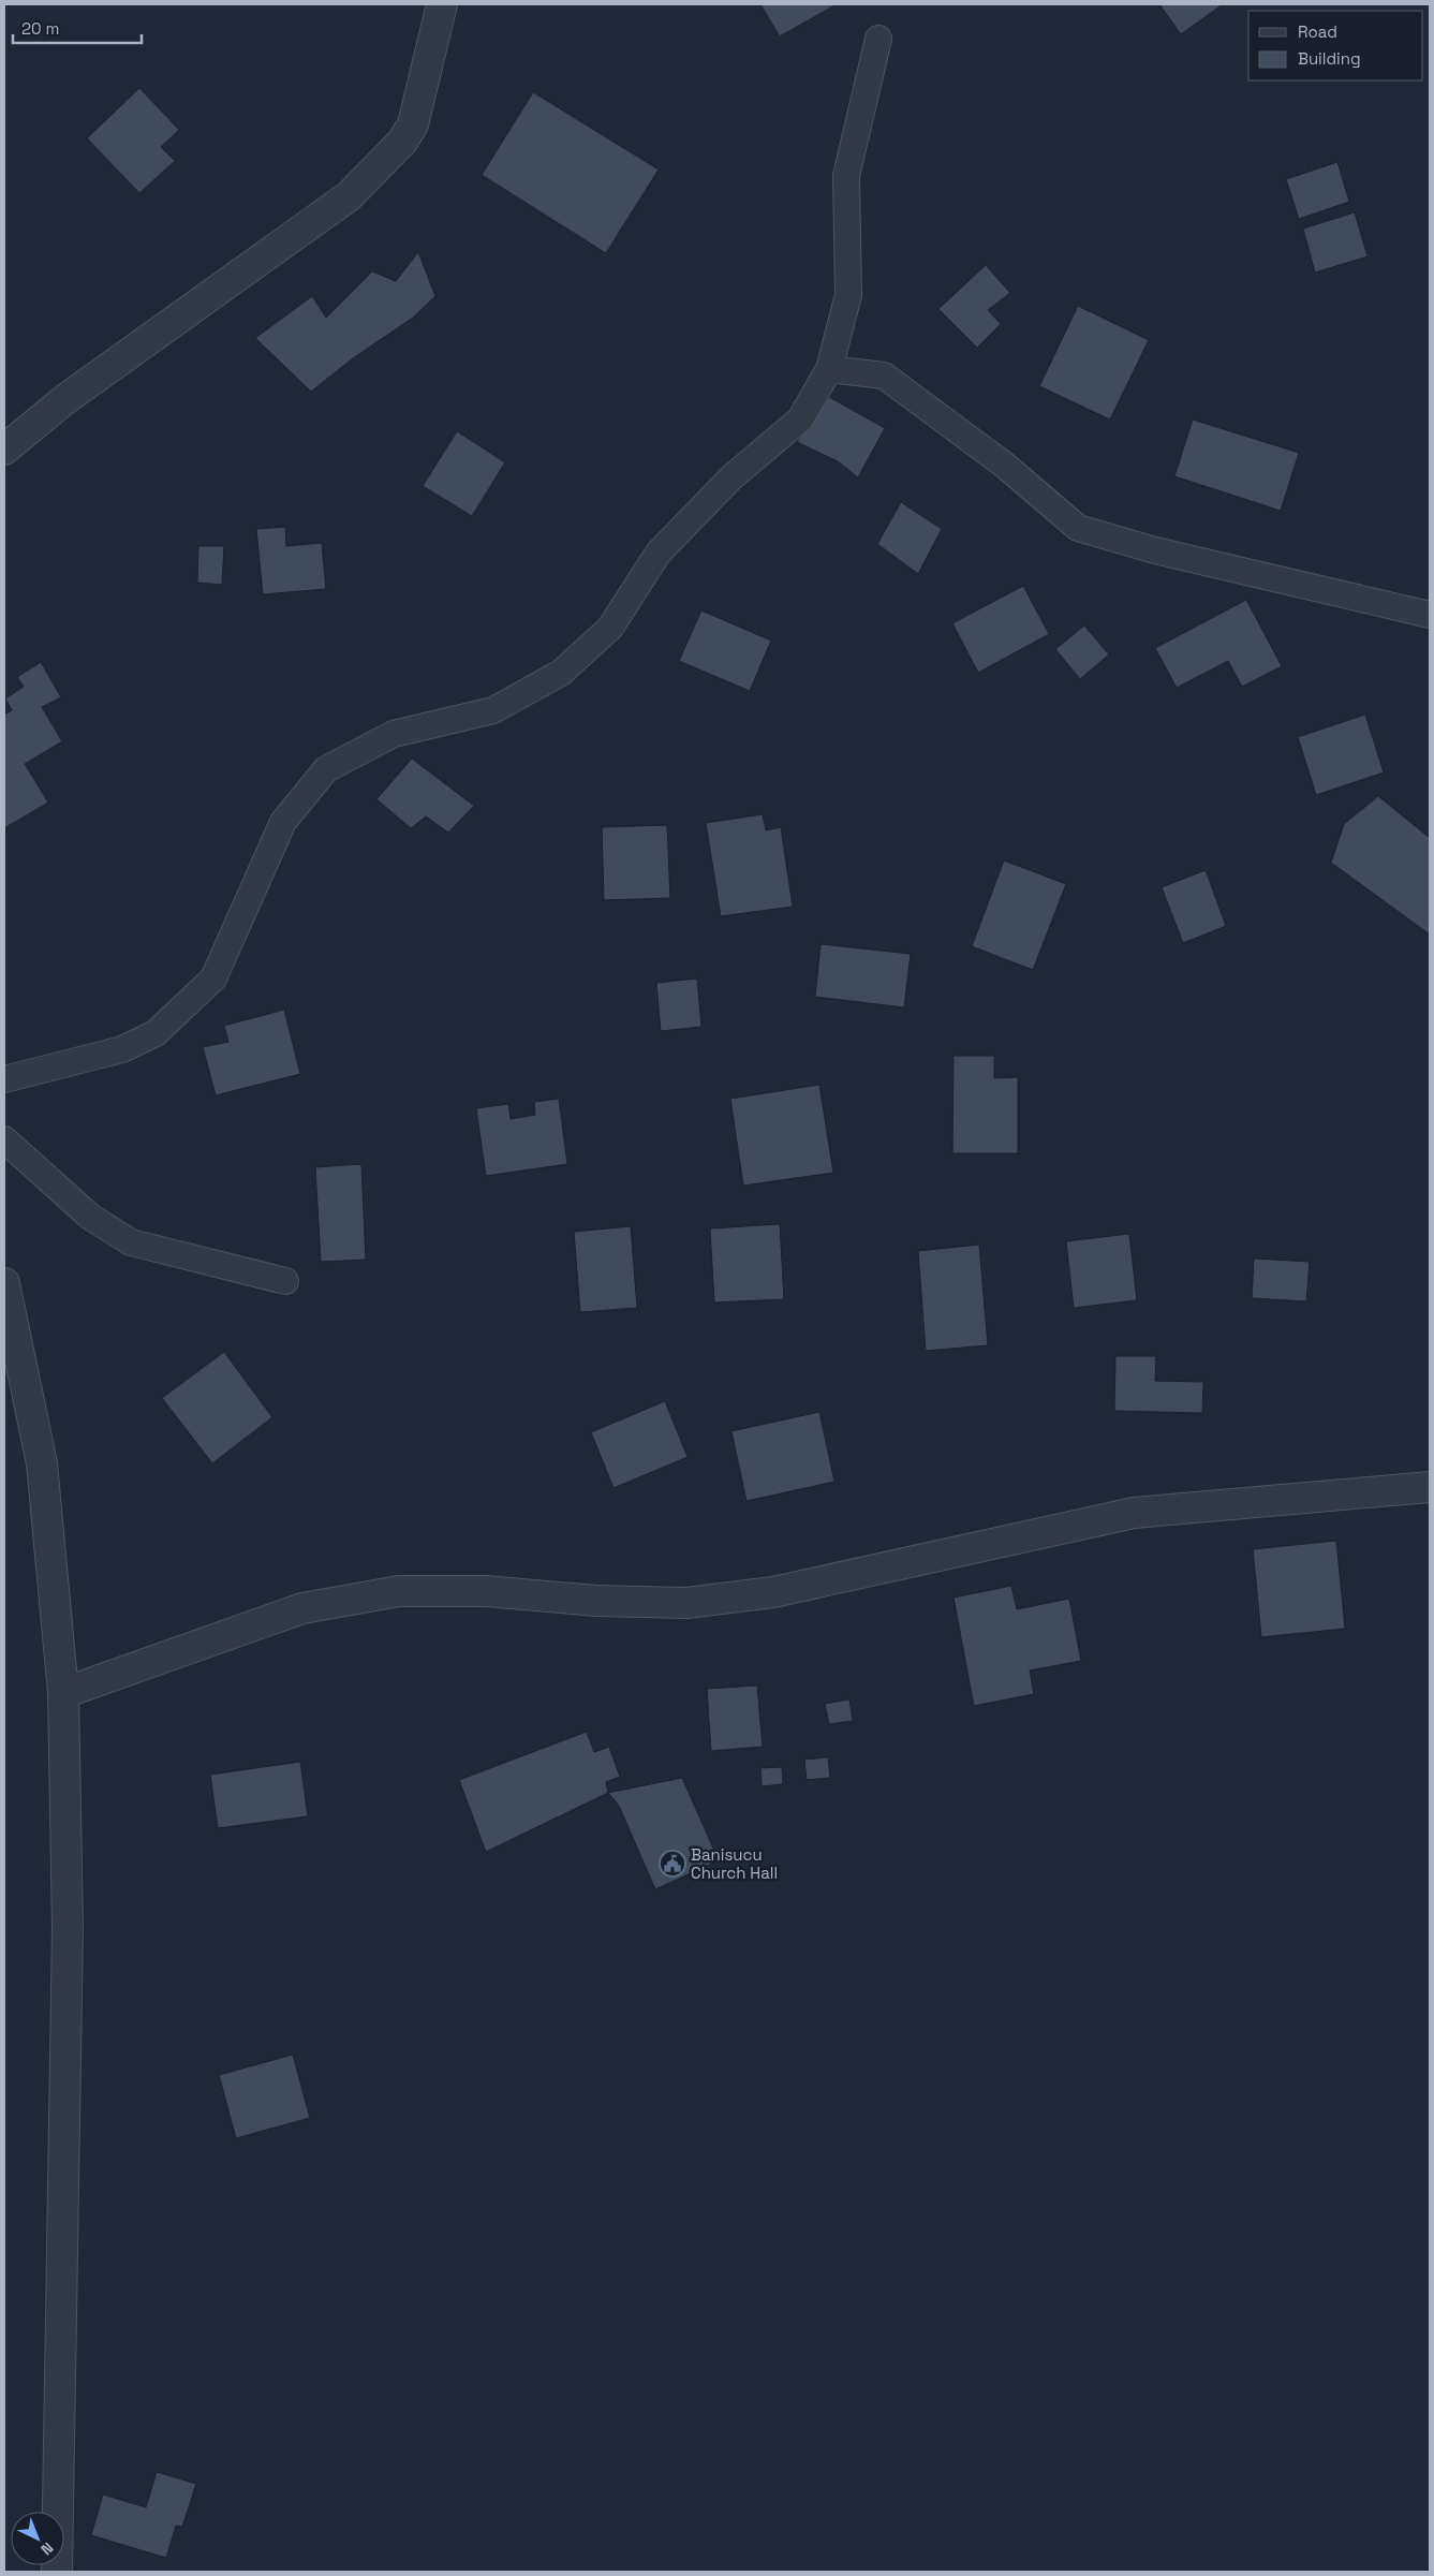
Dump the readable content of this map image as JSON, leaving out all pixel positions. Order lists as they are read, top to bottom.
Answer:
{
  "places": {
    "public building": ["Banisucu Church Hall"]
  },
  "legend": ["Road", "Building"],
  "scale_bar": "20 m",
  "north": "bottom right"
}
